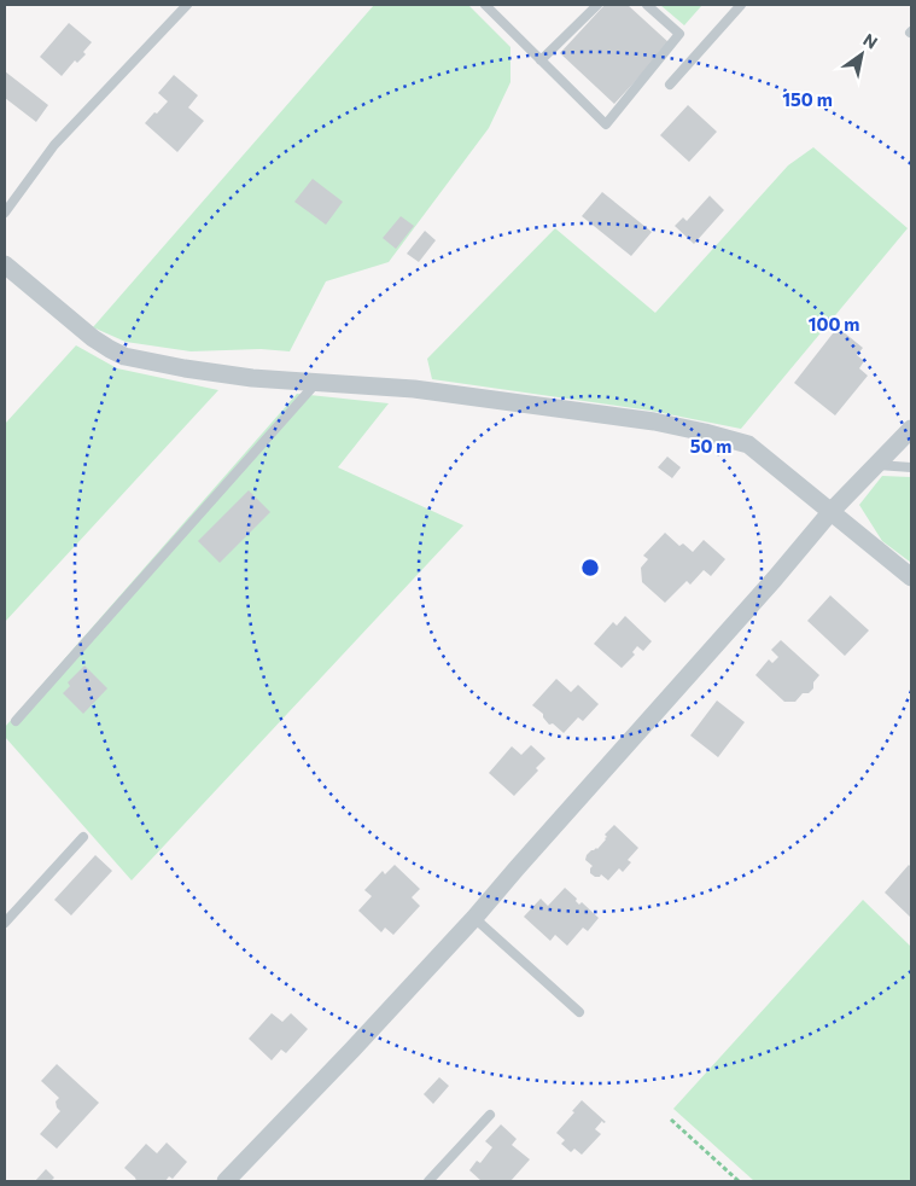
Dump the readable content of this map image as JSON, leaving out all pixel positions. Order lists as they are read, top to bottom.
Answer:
{
  "north": "top right",
  "rings": ["150 m", "100 m", "50 m"]
}
